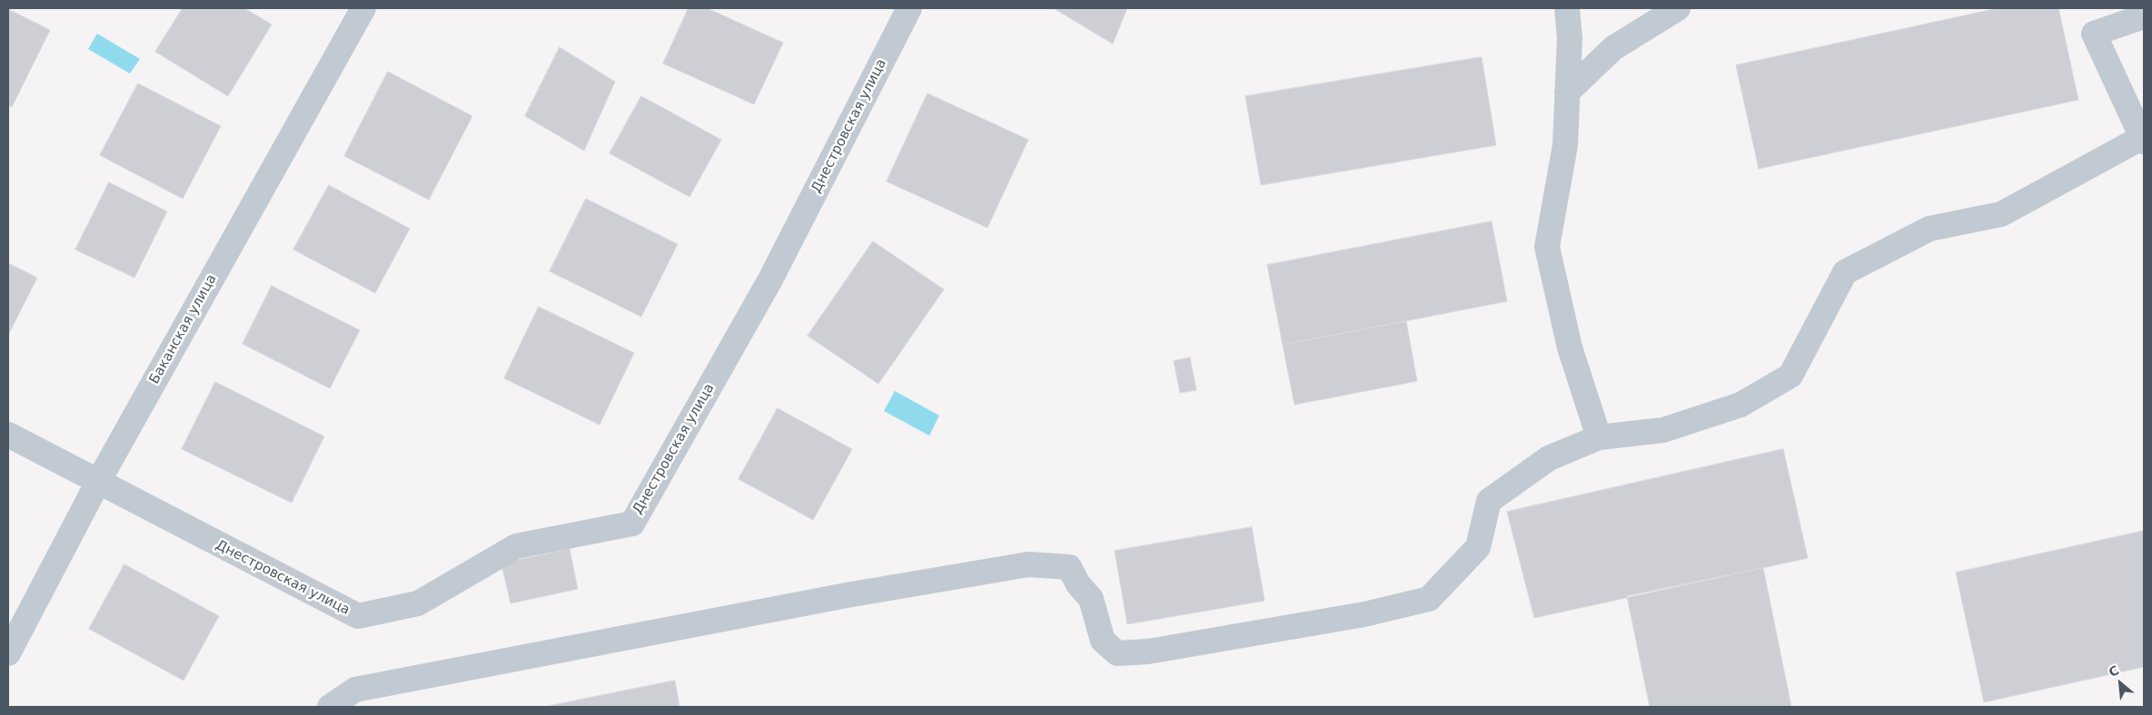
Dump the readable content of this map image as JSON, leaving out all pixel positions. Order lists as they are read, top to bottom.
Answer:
{
  "streets": {
    "street": ["Днестровская улица", "Баканская улица"]
  },
  "crossings": [
    ["Днестровская улица", "Баканская улица"]
  ],
  "north": "top left"
}
